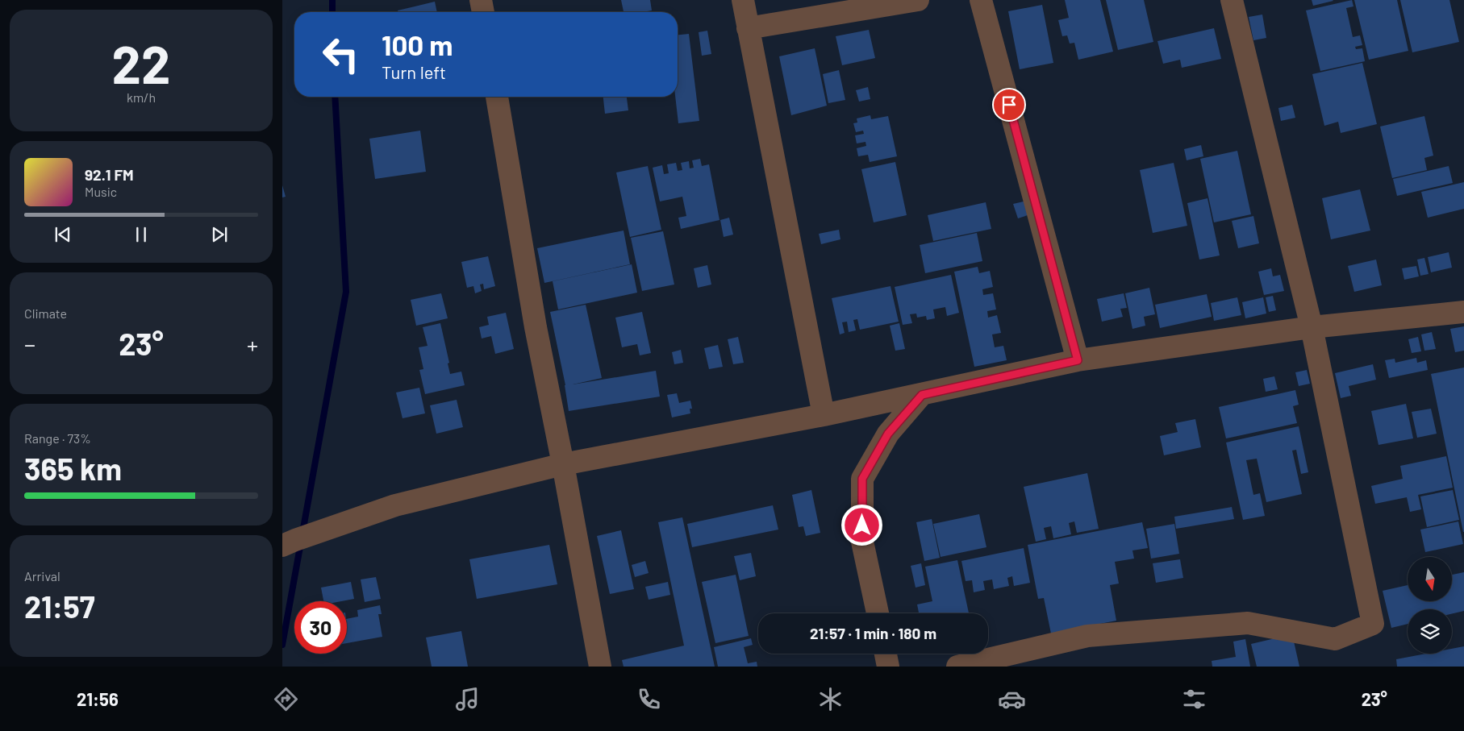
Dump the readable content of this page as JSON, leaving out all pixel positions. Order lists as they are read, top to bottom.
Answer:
{
  "north": "bottom",
  "page": {
    "tile": [
      ["22", "km/h"],
      "Climate",
      ["Range · 73%", "365 km"],
      ["Arrival", "21:57"]
    ],
    "turn": ["100 m", "Turn left"],
    "song": ["92.1 FM", "Music"],
    "heat": ["−", "23°", "+"],
    "limit": "30",
    "trip": "21:57 · 1 min · 180 m",
    "tabs": ["21:56", "23°"]
  }
}
